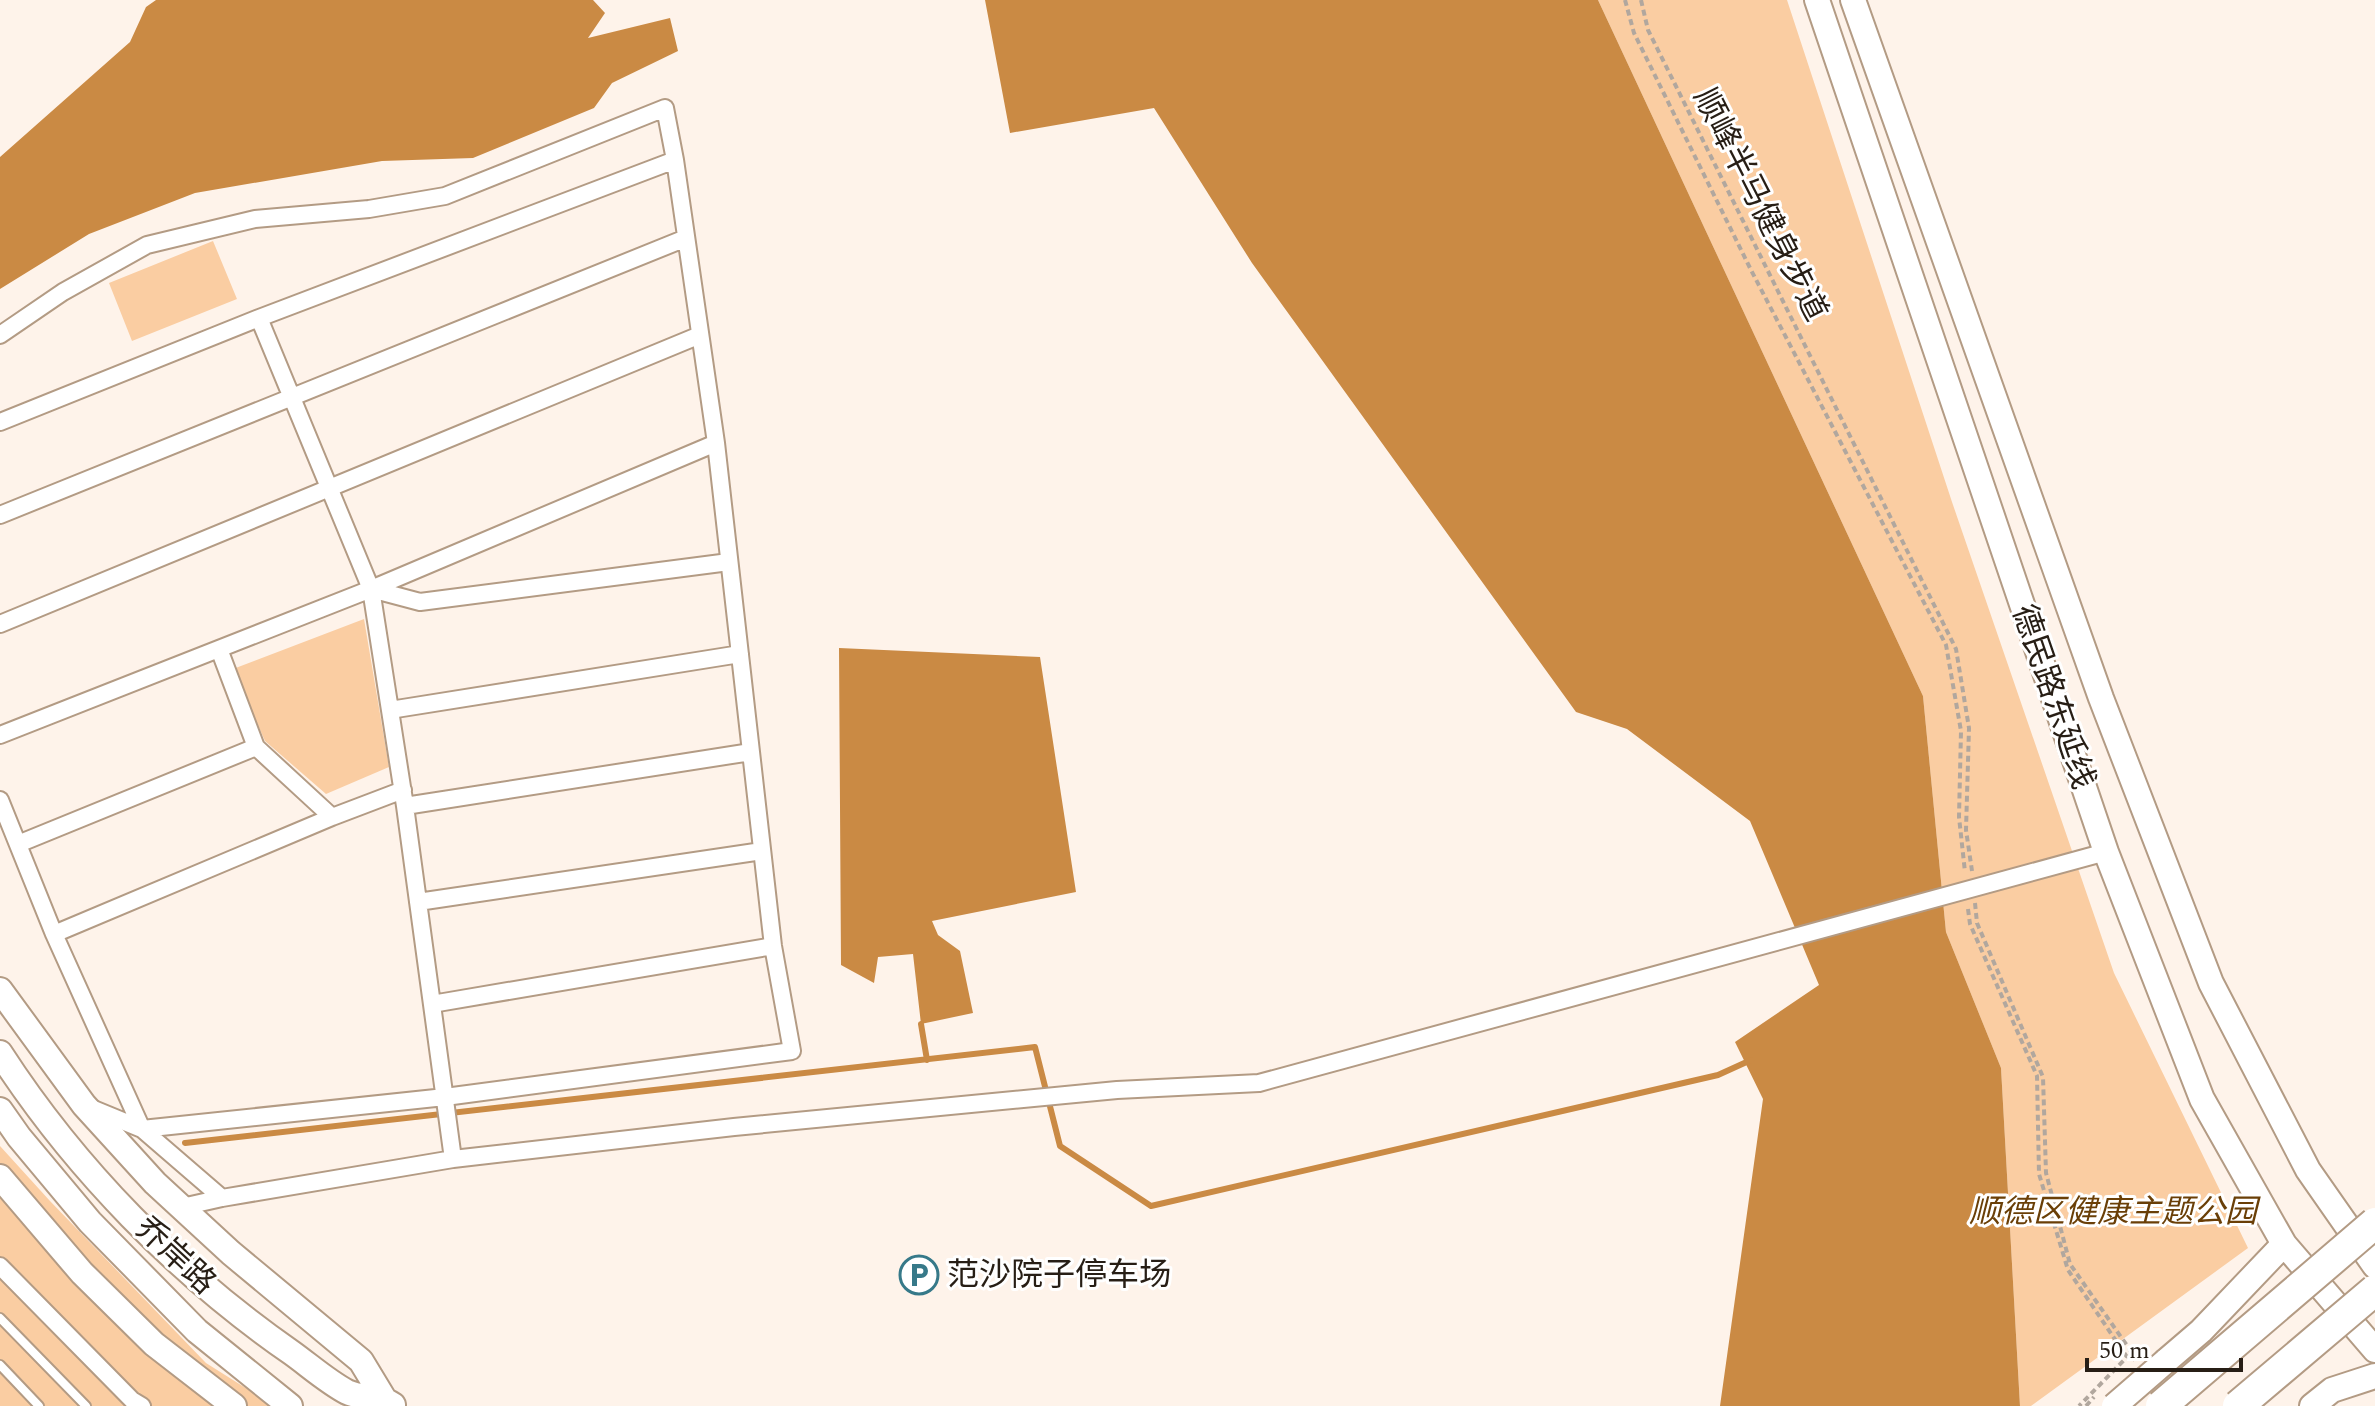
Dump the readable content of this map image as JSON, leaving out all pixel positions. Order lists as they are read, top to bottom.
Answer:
{
  "streets": {
    "main road": ["德民路东延线", "乔岸路"],
    "path": ["顺峰半马健身步道"]
  },
  "parks": ["顺德区健康主题公园"],
  "places": {
    "parking": ["范沙院子停车场"]
  },
  "scale_bar": "50 m"
}
